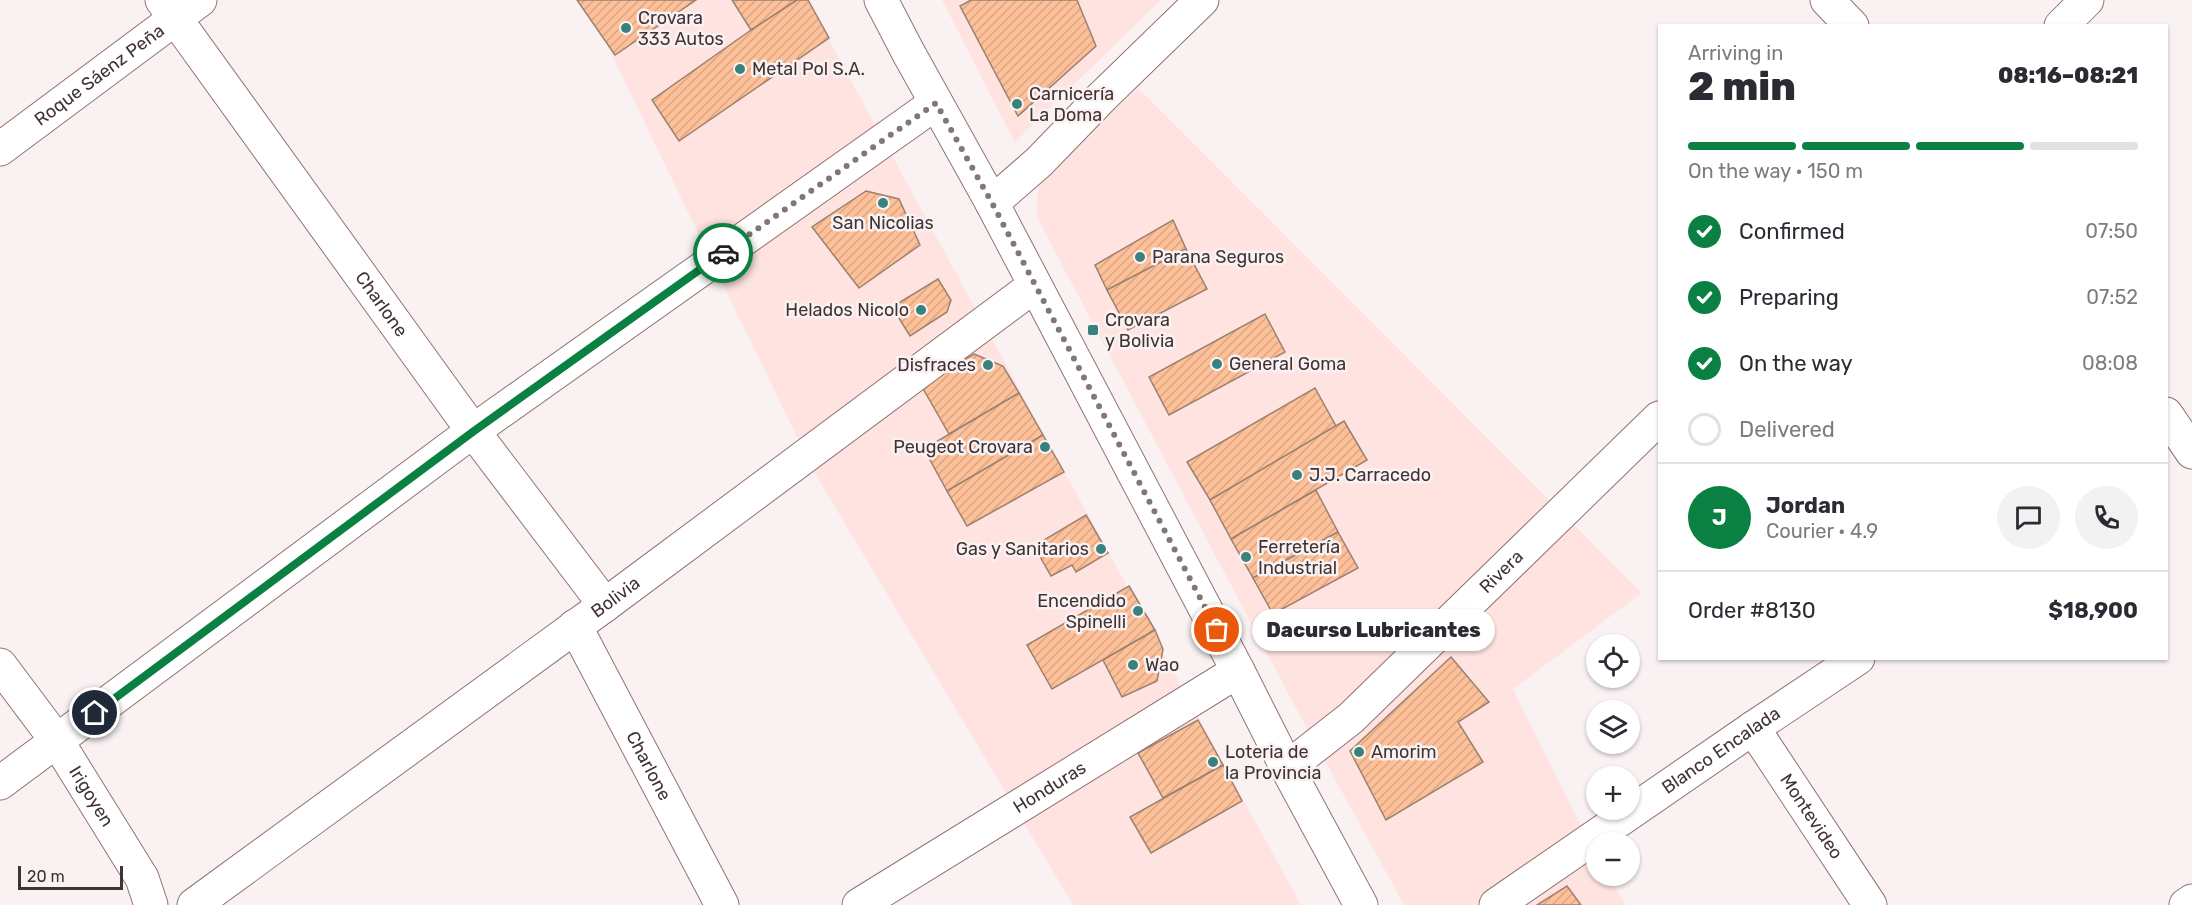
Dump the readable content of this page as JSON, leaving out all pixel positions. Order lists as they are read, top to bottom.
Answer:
{
  "streets": {
    "street": [
      "Roque Sáenz Peña",
      "Charlone",
      "Rivera",
      "Bolivia",
      "Blanco Encalada",
      "Honduras",
      "Irigoyen",
      "Montevideo"
    ]
  },
  "crossings": [
    ["Roque Sáenz Peña", "Charlone"],
    ["Charlone", "Bolivia"],
    ["Blanco Encalada", "Montevideo"]
  ],
  "places": {
    "other": [
      "Crovara 333 Autos",
      "Metal Pol S.A.",
      "Carnicería La Doma",
      "San Nicolias",
      "Parana Seguros",
      "Helados Nicolo",
      "General Goma",
      "Disfraces",
      "Peugeot Crovara",
      "J.J. Carracedo",
      "Gas y Sanitarios",
      "Ferretería Industrial",
      "Encendido Spinelli",
      "Dacurso Lubricantes",
      "Wao",
      "Amorim",
      "Loteria de la Provincia"
    ],
    "transit": ["Crovara y Bolivia"]
  },
  "scale_bar": "20 m",
  "page": {
    "heading": ["2 min", "Arriving in", "08:16–08:21"],
    "panel": [
      "Jordan",
      "Courier · 4.9",
      "Order #8130",
      "$18,900"
    ],
    "bar": "On the way · 150 m",
    "list": [
      ["Confirmed", "07:50"],
      ["Preparing", "07:52"],
      ["On the way", "08:08"],
      "Delivered"
    ],
    "round": "J",
    "bubble": "Dacurso Lubricantes",
    "map_buttons": ["+", "−"],
    "scale": "20 m"
  }
}
